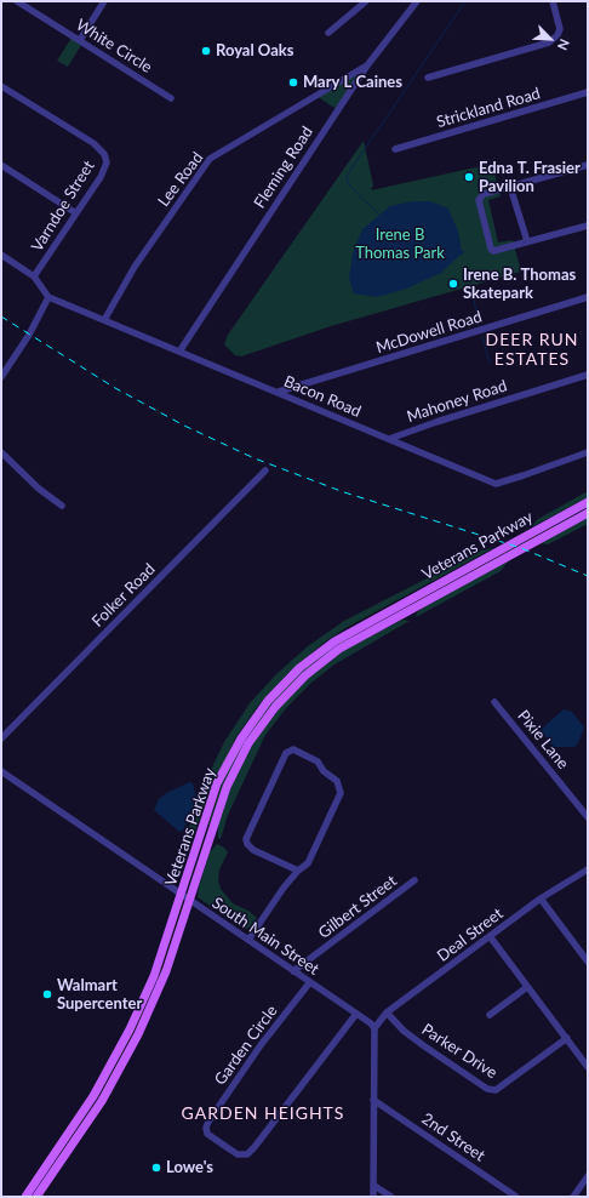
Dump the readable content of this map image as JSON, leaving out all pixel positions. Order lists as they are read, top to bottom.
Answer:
{
  "streets": {
    "main road": ["Veterans Parkway"],
    "street": [
      "White Circle",
      "Strickland Road",
      "Fleming Road",
      "Lee Road",
      "Varndoe Street",
      "McDowell Road",
      "Bacon Road",
      "Mahoney Road",
      "Folker Road",
      "Pixie Lane",
      "Gilbert Street",
      "Deal Street",
      "South Main Street",
      "Garden Circle",
      "Parker Drive",
      "2nd Street"
    ]
  },
  "crossings": [
    ["Fleming Road", "Lee Road"],
    ["Fleming Road", "Bacon Road"],
    ["Lee Road", "Bacon Road"],
    ["McDowell Road", "Bacon Road"],
    ["Bacon Road", "Mahoney Road"],
    ["Veterans Parkway", "South Main Street"],
    ["Gilbert Street", "South Main Street"],
    ["Deal Street", "South Main Street"],
    ["Deal Street", "Parker Drive"],
    ["South Main Street", "Garden Circle"]
  ],
  "districts": ["DEER RUN ESTATES", "GARDEN HEIGHTS"],
  "parks": ["Irene B Thomas Park"],
  "places": [
    "Royal Oaks",
    "Mary L Caines",
    "Edna T. Frasier Pavilion",
    "Irene B. Thomas Skatepark",
    "Walmart Supercenter",
    "Lowe's"
  ],
  "north": "bottom right"
}
